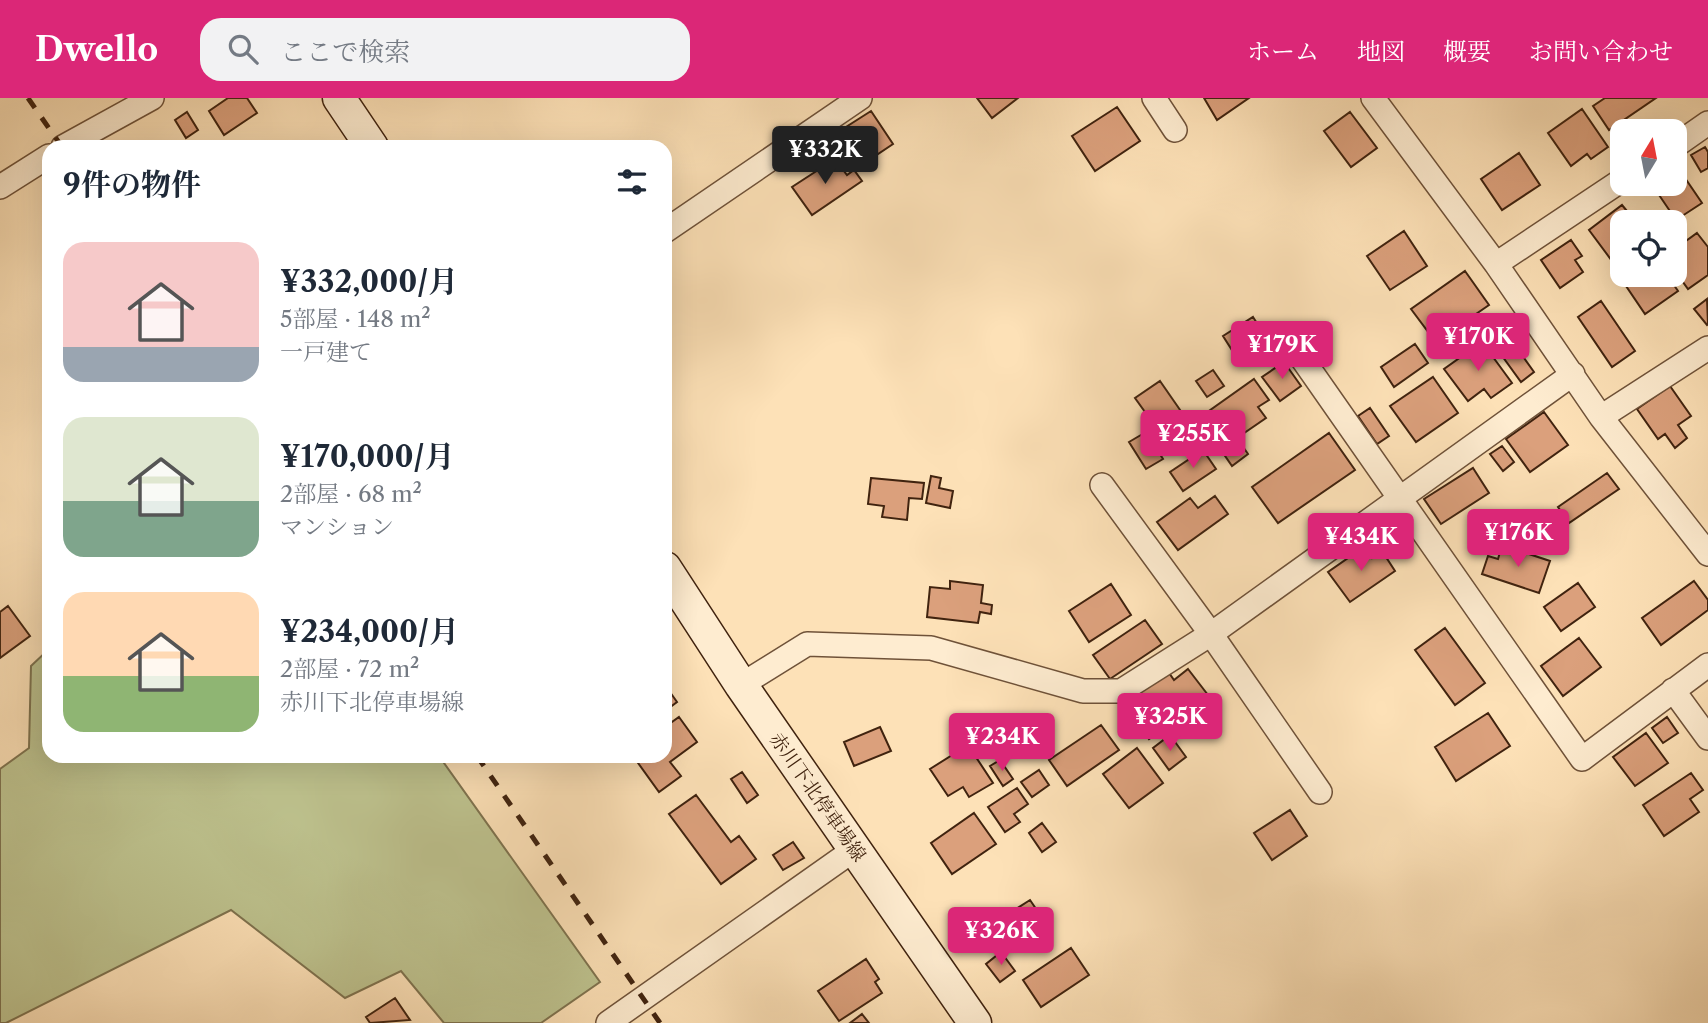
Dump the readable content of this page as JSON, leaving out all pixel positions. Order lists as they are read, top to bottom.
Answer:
{
  "streets": {
    "main road": ["赤川下北停車場線"]
  },
  "north": "top",
  "page": {
    "header": "Dwello",
    "search": "ここで検索",
    "nav": [
      "ホーム",
      "地図",
      "概要",
      "お問い合わせ"
    ],
    "price": [
      "¥332K",
      "¥170K",
      "¥179K",
      "¥255K",
      "¥176K",
      "¥434K",
      "¥325K",
      "¥234K",
      "¥326K"
    ],
    "heading": "9件の物件",
    "list": [
      {
        "name": "¥332,000/月",
        "note": "5部屋 · 148 m² · 一戸建て"
      },
      {
        "name": "¥170,000/月",
        "note": "2部屋 · 68 m² · マンション"
      },
      {
        "name": "¥234,000/月",
        "note": "2部屋 · 72 m² · 赤川下北停車場線"
      }
    ]
  }
}
